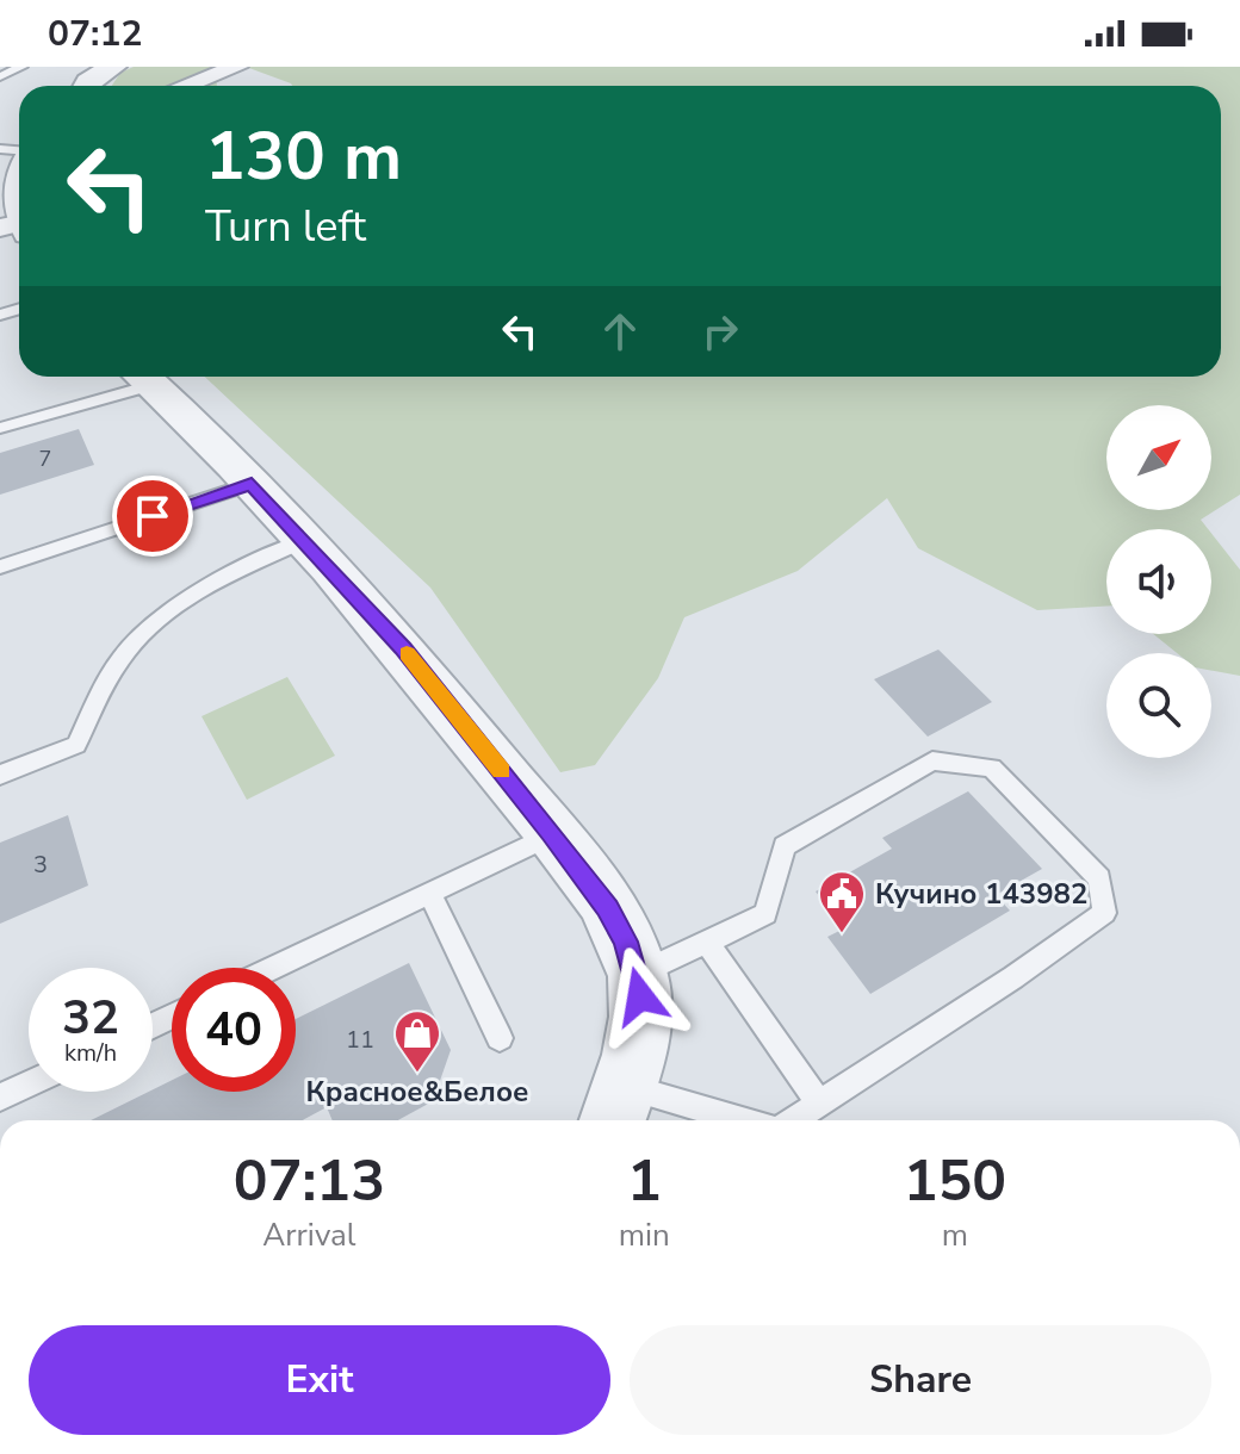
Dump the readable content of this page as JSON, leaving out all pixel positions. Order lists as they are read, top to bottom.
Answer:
{
  "places": {
    "public building": ["Кучино 143982"],
    "shop": ["Красное&Белое"]
  },
  "house_numbers": ["7", "3", "11"],
  "north": "top right",
  "page": {
    "status": "07:12",
    "turn": ["130 m", "Turn left"],
    "speed": "32 km/h",
    "limit": "40",
    "eta": [
      "07:13",
      "Arrival",
      "1",
      "min",
      "150",
      "m"
    ],
    "buttons": ["Exit", "Share"]
  }
}
